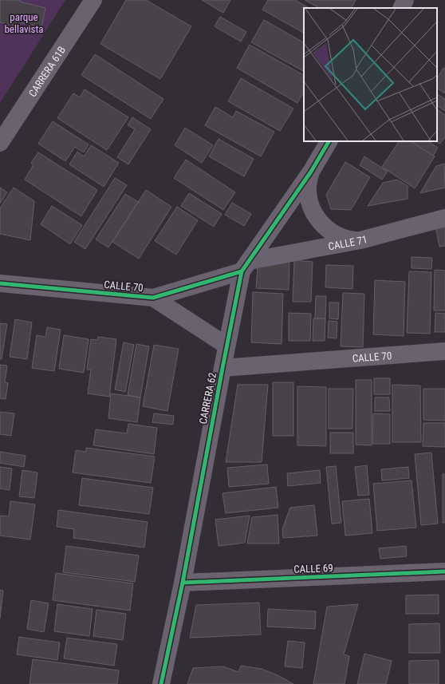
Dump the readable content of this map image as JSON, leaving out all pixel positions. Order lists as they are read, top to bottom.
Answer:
{
  "streets": {
    "street": [
      "CARRERA 61B",
      "CALLE 71",
      "CALLE 70",
      "CARRERA 62",
      "CALLE 69"
    ]
  },
  "crossings": [
    ["CALLE 71", "CALLE 70"],
    ["CALLE 71", "CARRERA 62"],
    ["CALLE 70", "CARRERA 62"],
    ["CARRERA 62", "CALLE 69"]
  ],
  "parks": ["parque bellavista"]
}
